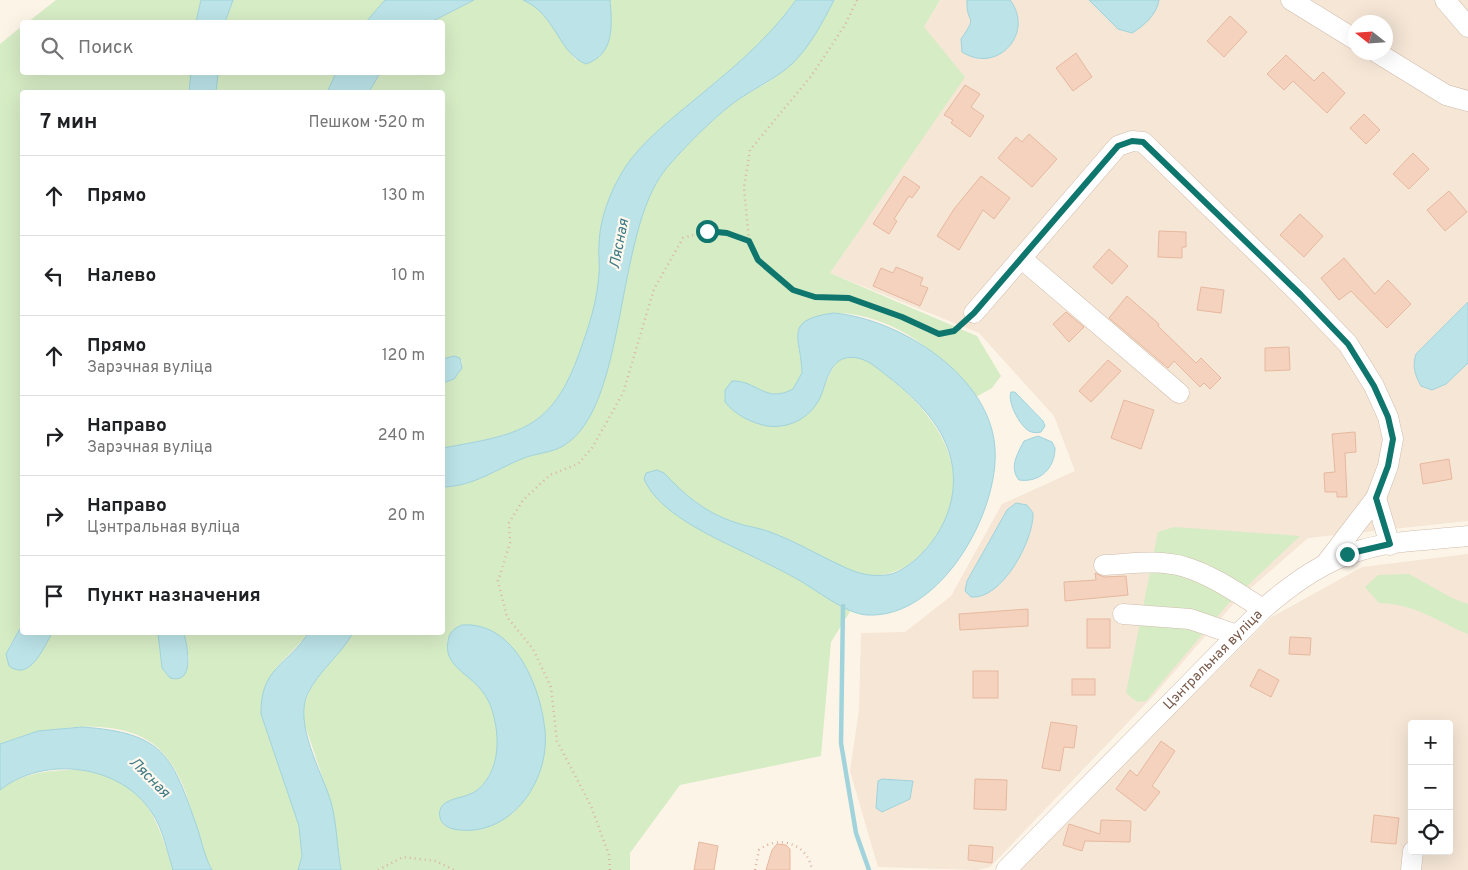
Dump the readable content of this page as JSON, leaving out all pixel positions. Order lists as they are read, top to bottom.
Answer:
{
  "streets": {
    "street": ["Цэнтральная вуліца"]
  },
  "water": ["Лясная"],
  "north": "left",
  "page": {
    "search": "Поиск",
    "heading": ["7 мин", "Пешком · 520 m"],
    "list": [
      ["Прямо", "130 m"],
      ["Налево", "10 m"],
      ["Прямо", "Зарэчная вуліца", "120 m"],
      ["Направо", "Зарэчная вуліца", "240 m"],
      ["Направо", "Цэнтральная вуліца", "20 m"],
      "Пункт назначения"
    ],
    "map_buttons": ["+", "−"]
  }
}
